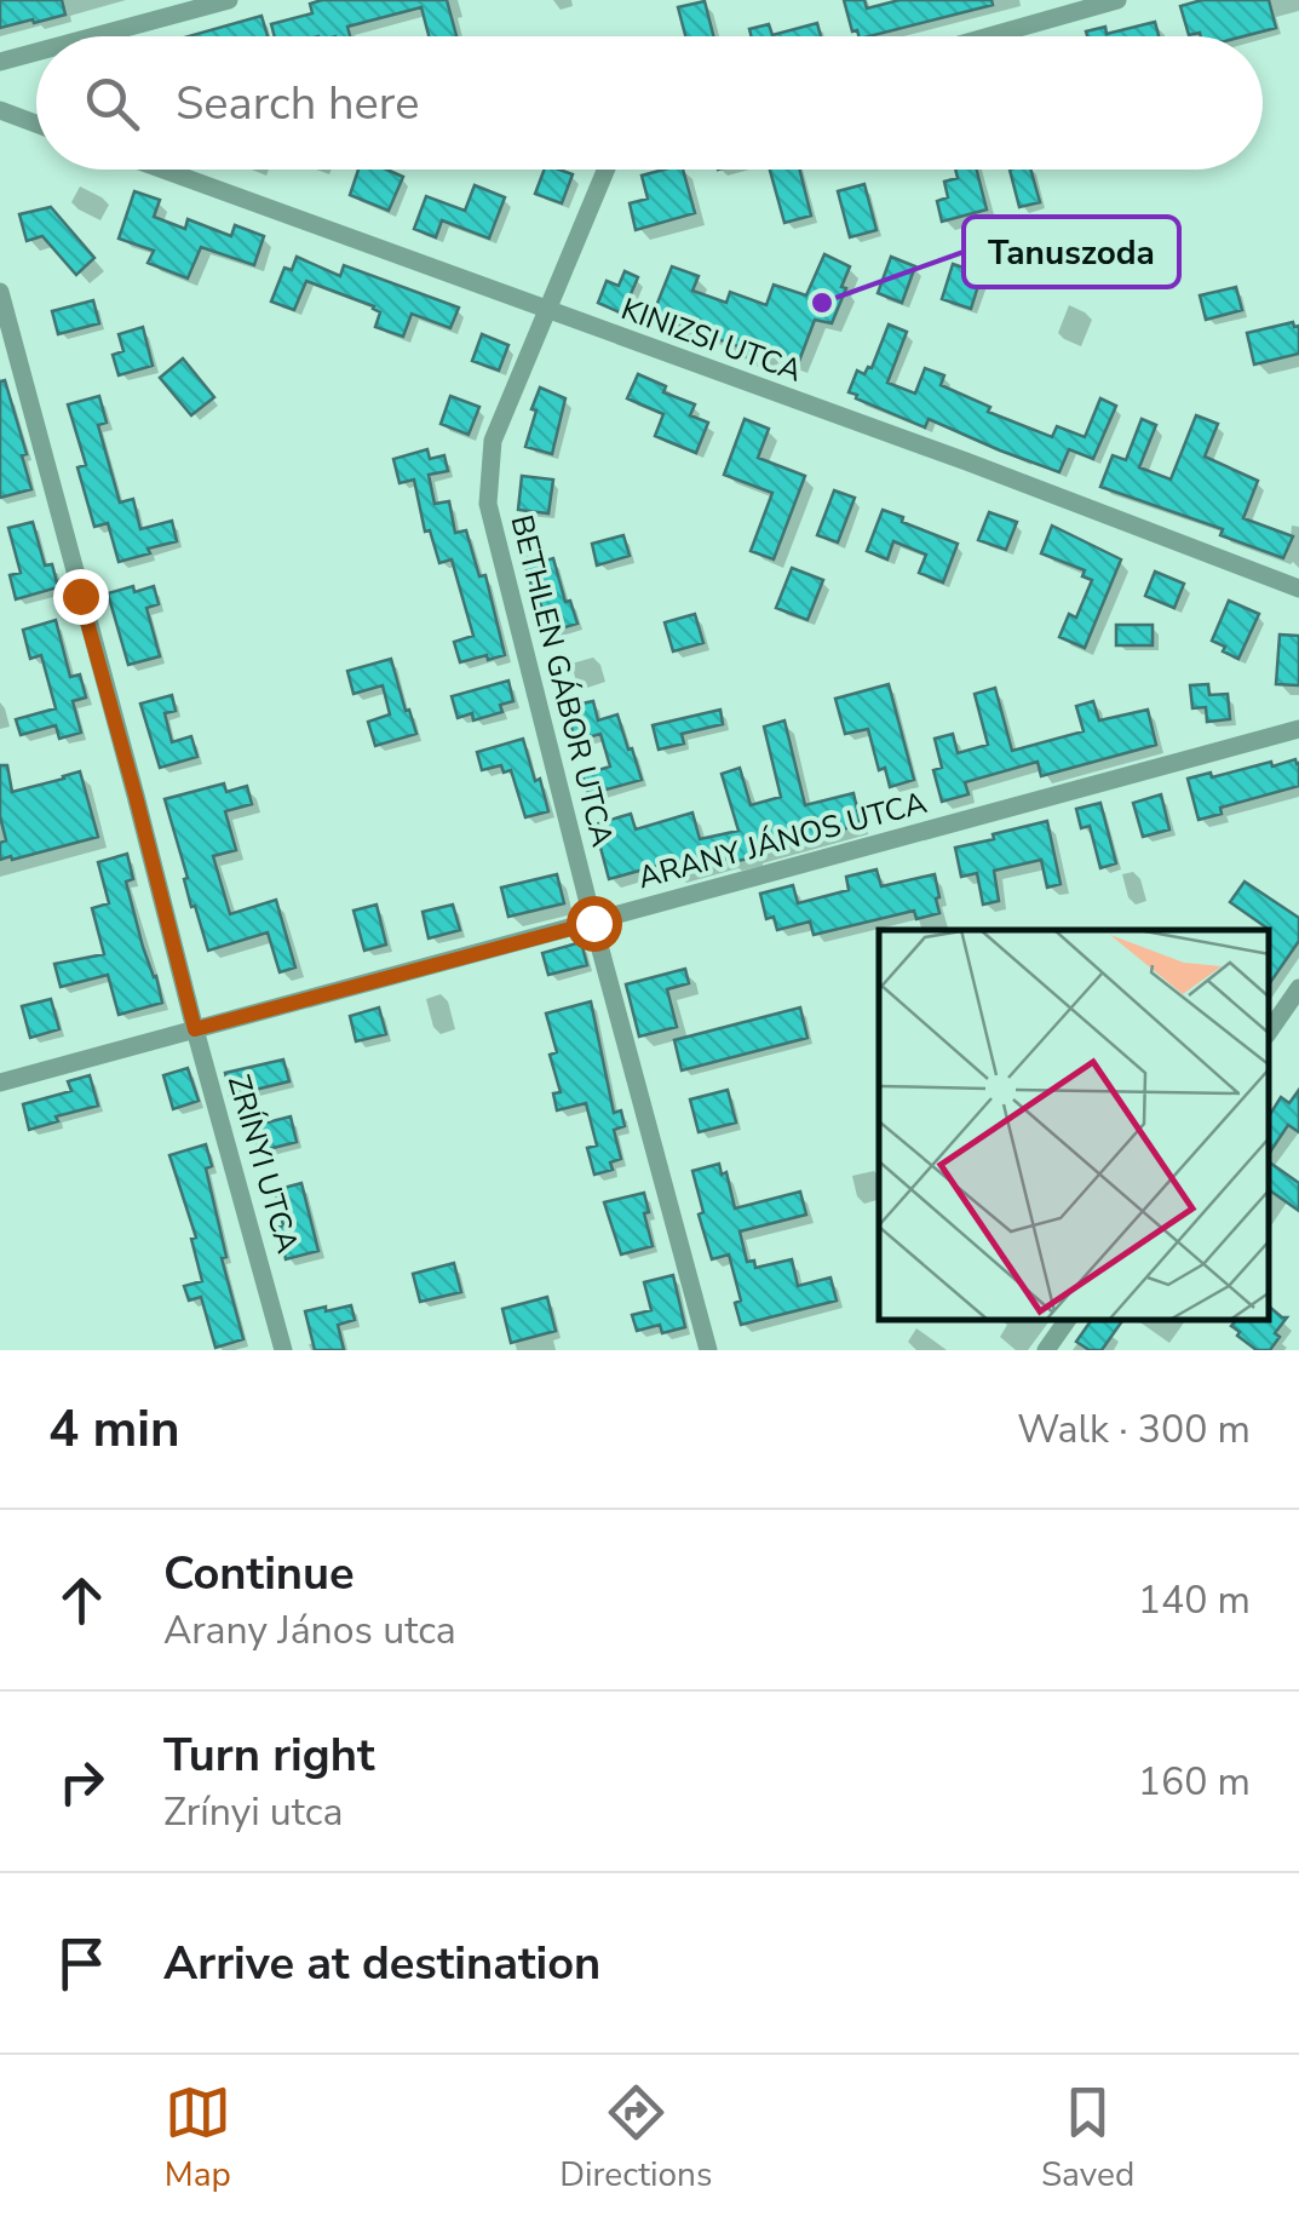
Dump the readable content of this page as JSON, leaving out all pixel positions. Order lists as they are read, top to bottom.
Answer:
{
  "streets": {
    "street": [
      "KINIZSI UTCA",
      "BETHLEN GÁBOR UTCA",
      "ARANY JÁNOS UTCA",
      "ZRÍNYI UTCA"
    ]
  },
  "crossings": [
    ["KINIZSI UTCA", "BETHLEN GÁBOR UTCA"],
    ["BETHLEN GÁBOR UTCA", "ARANY JÁNOS UTCA"],
    ["ARANY JÁNOS UTCA", "ZRÍNYI UTCA"]
  ],
  "places": ["Tanuszoda"],
  "page": {
    "search": "Search here",
    "heading": ["4 min", "Walk · 300 m"],
    "list": [
      ["Continue", "Arany János utca", "140 m"],
      ["Turn right", "Zrínyi utca", "160 m"],
      "Arrive at destination"
    ],
    "nav": ["Map", "Directions", "Saved"]
  }
}
